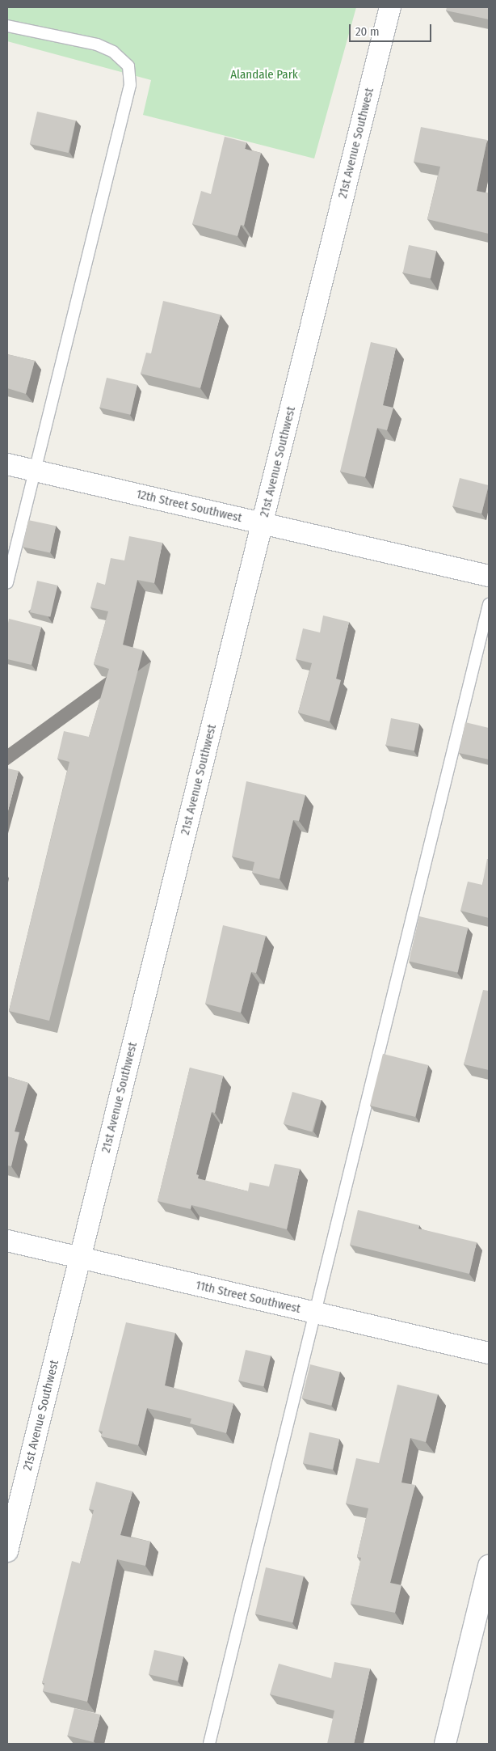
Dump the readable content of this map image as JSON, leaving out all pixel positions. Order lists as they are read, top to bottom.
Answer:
{
  "streets": {
    "street": ["21st Avenue Southwest", "12th Street Southwest", "11th Street Southwest"]
  },
  "crossings": [
    ["21st Avenue Southwest", "12th Street Southwest"],
    ["21st Avenue Southwest", "11th Street Southwest"]
  ],
  "parks": ["Alandale Park"],
  "scale_bar": "20 m"
}
